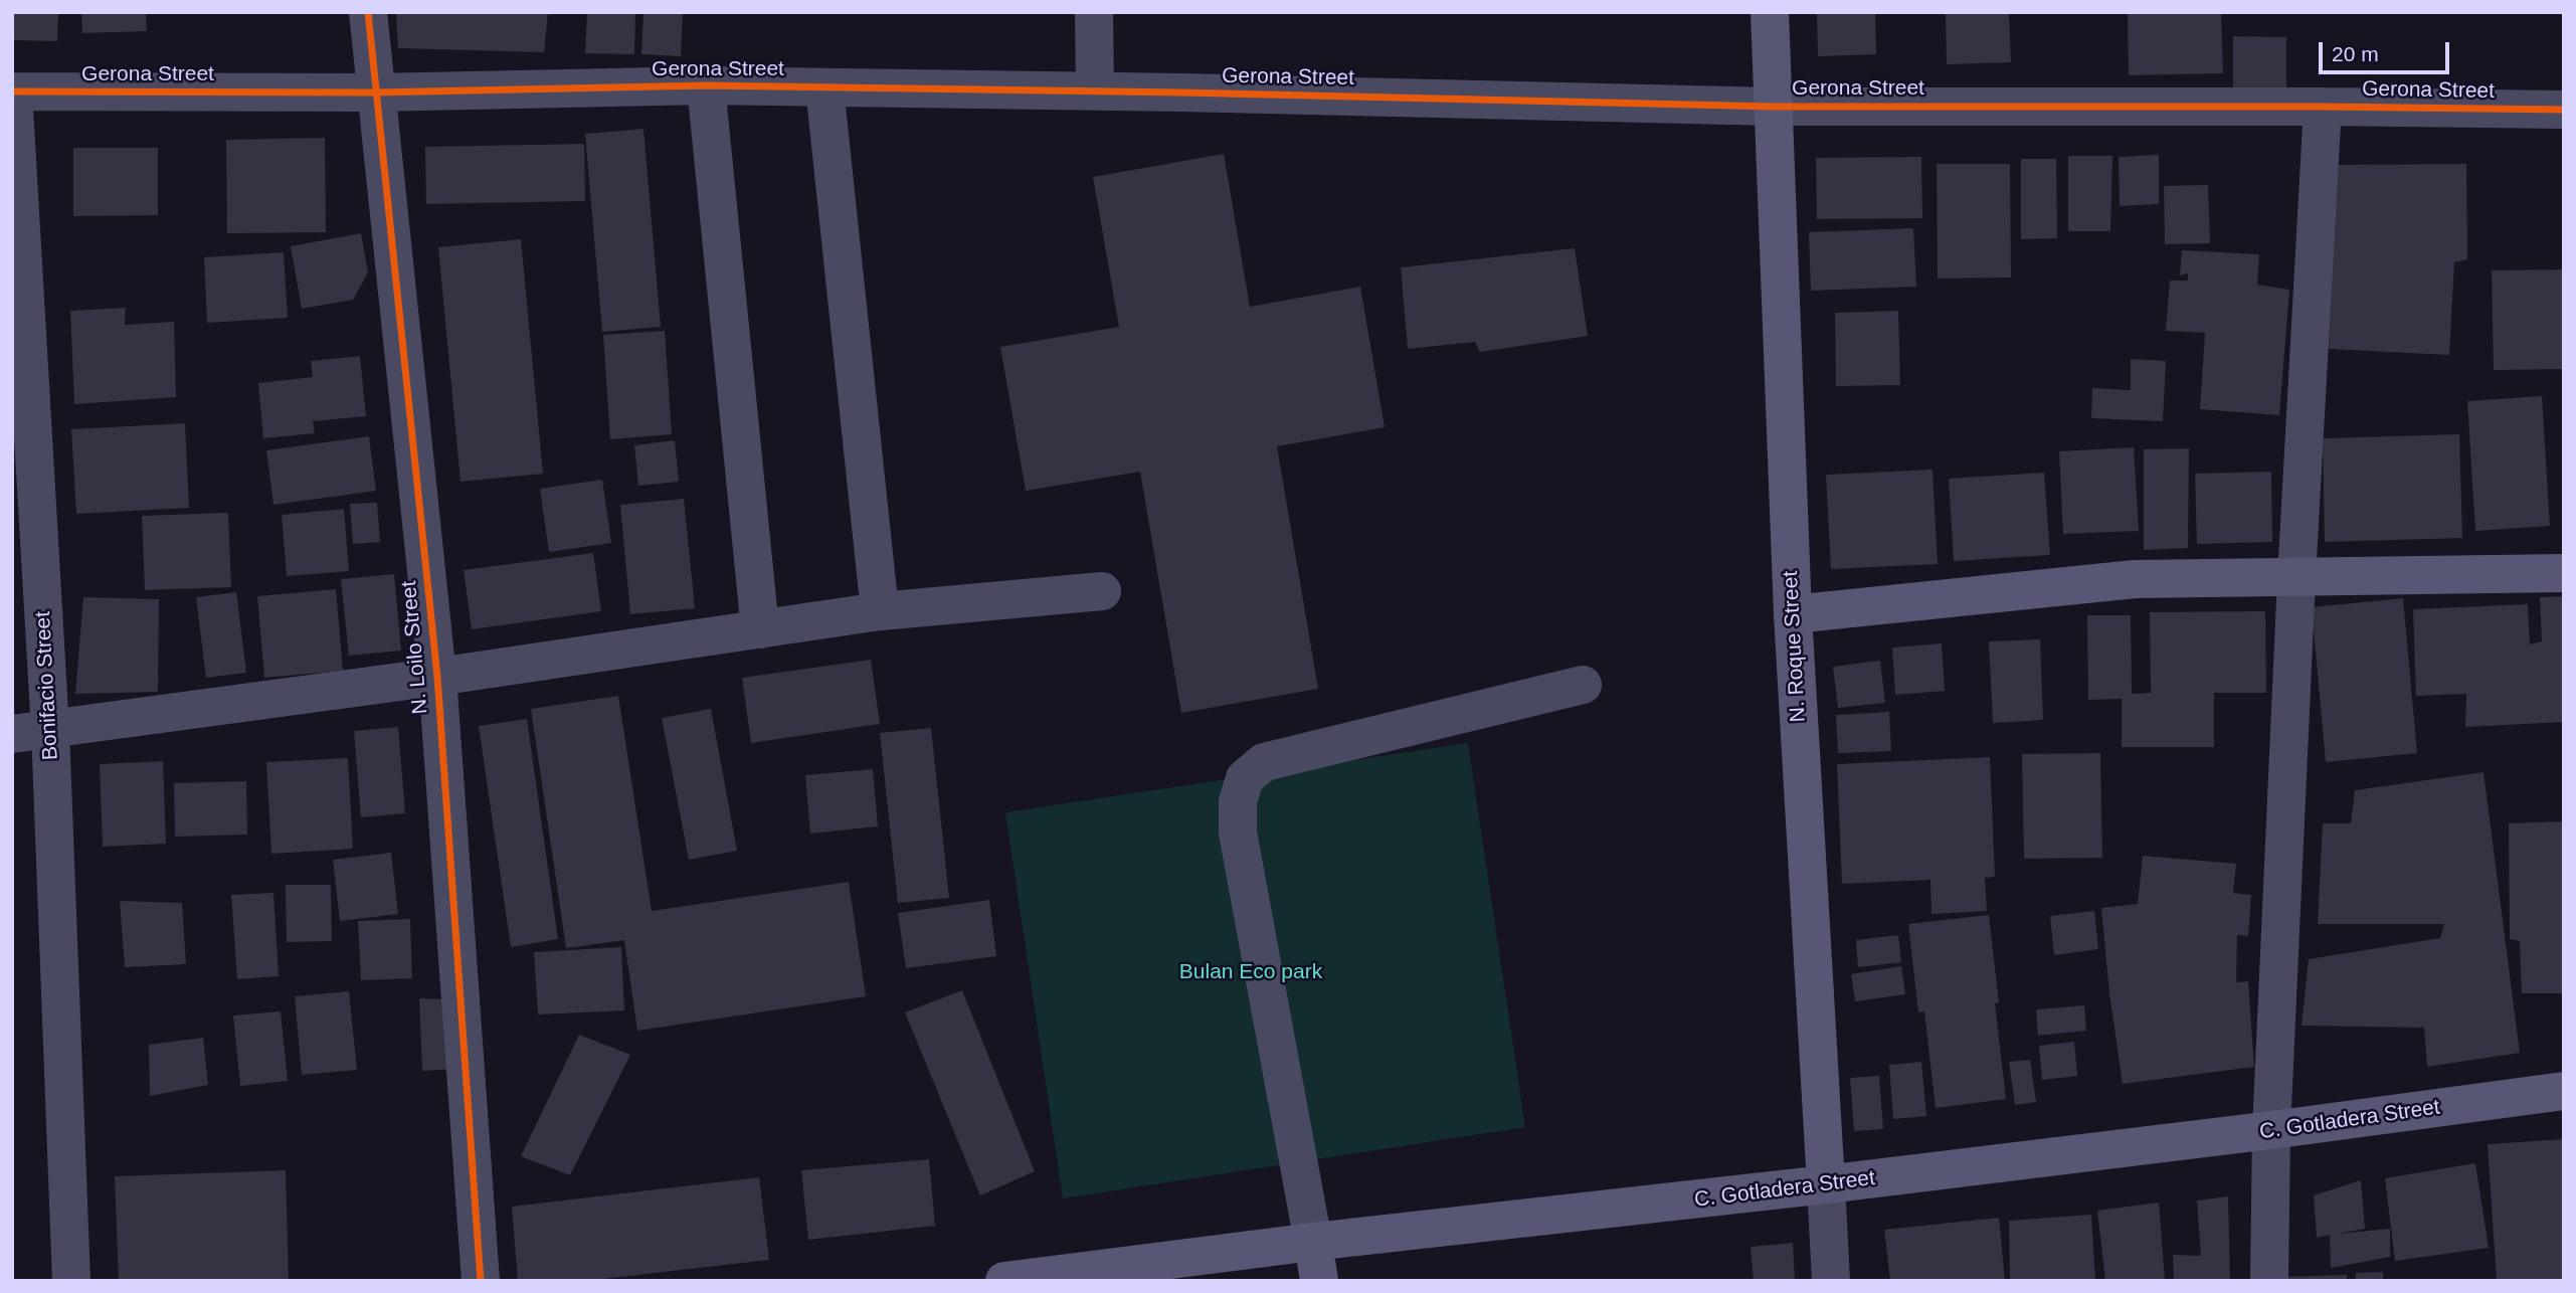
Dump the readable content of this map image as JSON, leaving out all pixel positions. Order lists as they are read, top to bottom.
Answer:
{
  "streets": {
    "street": [
      "Gerona Street",
      "N. Roque Street",
      "N. Loilo Street",
      "Bonifacio Street",
      "C. Gotladera Street"
    ]
  },
  "crossings": [
    ["Gerona Street", "N. Roque Street"],
    ["Gerona Street", "N. Loilo Street"],
    ["Gerona Street", "Bonifacio Street"],
    ["N. Roque Street", "C. Gotladera Street"]
  ],
  "parks": ["Bulan Eco park"],
  "scale_bar": "20 m"
}
